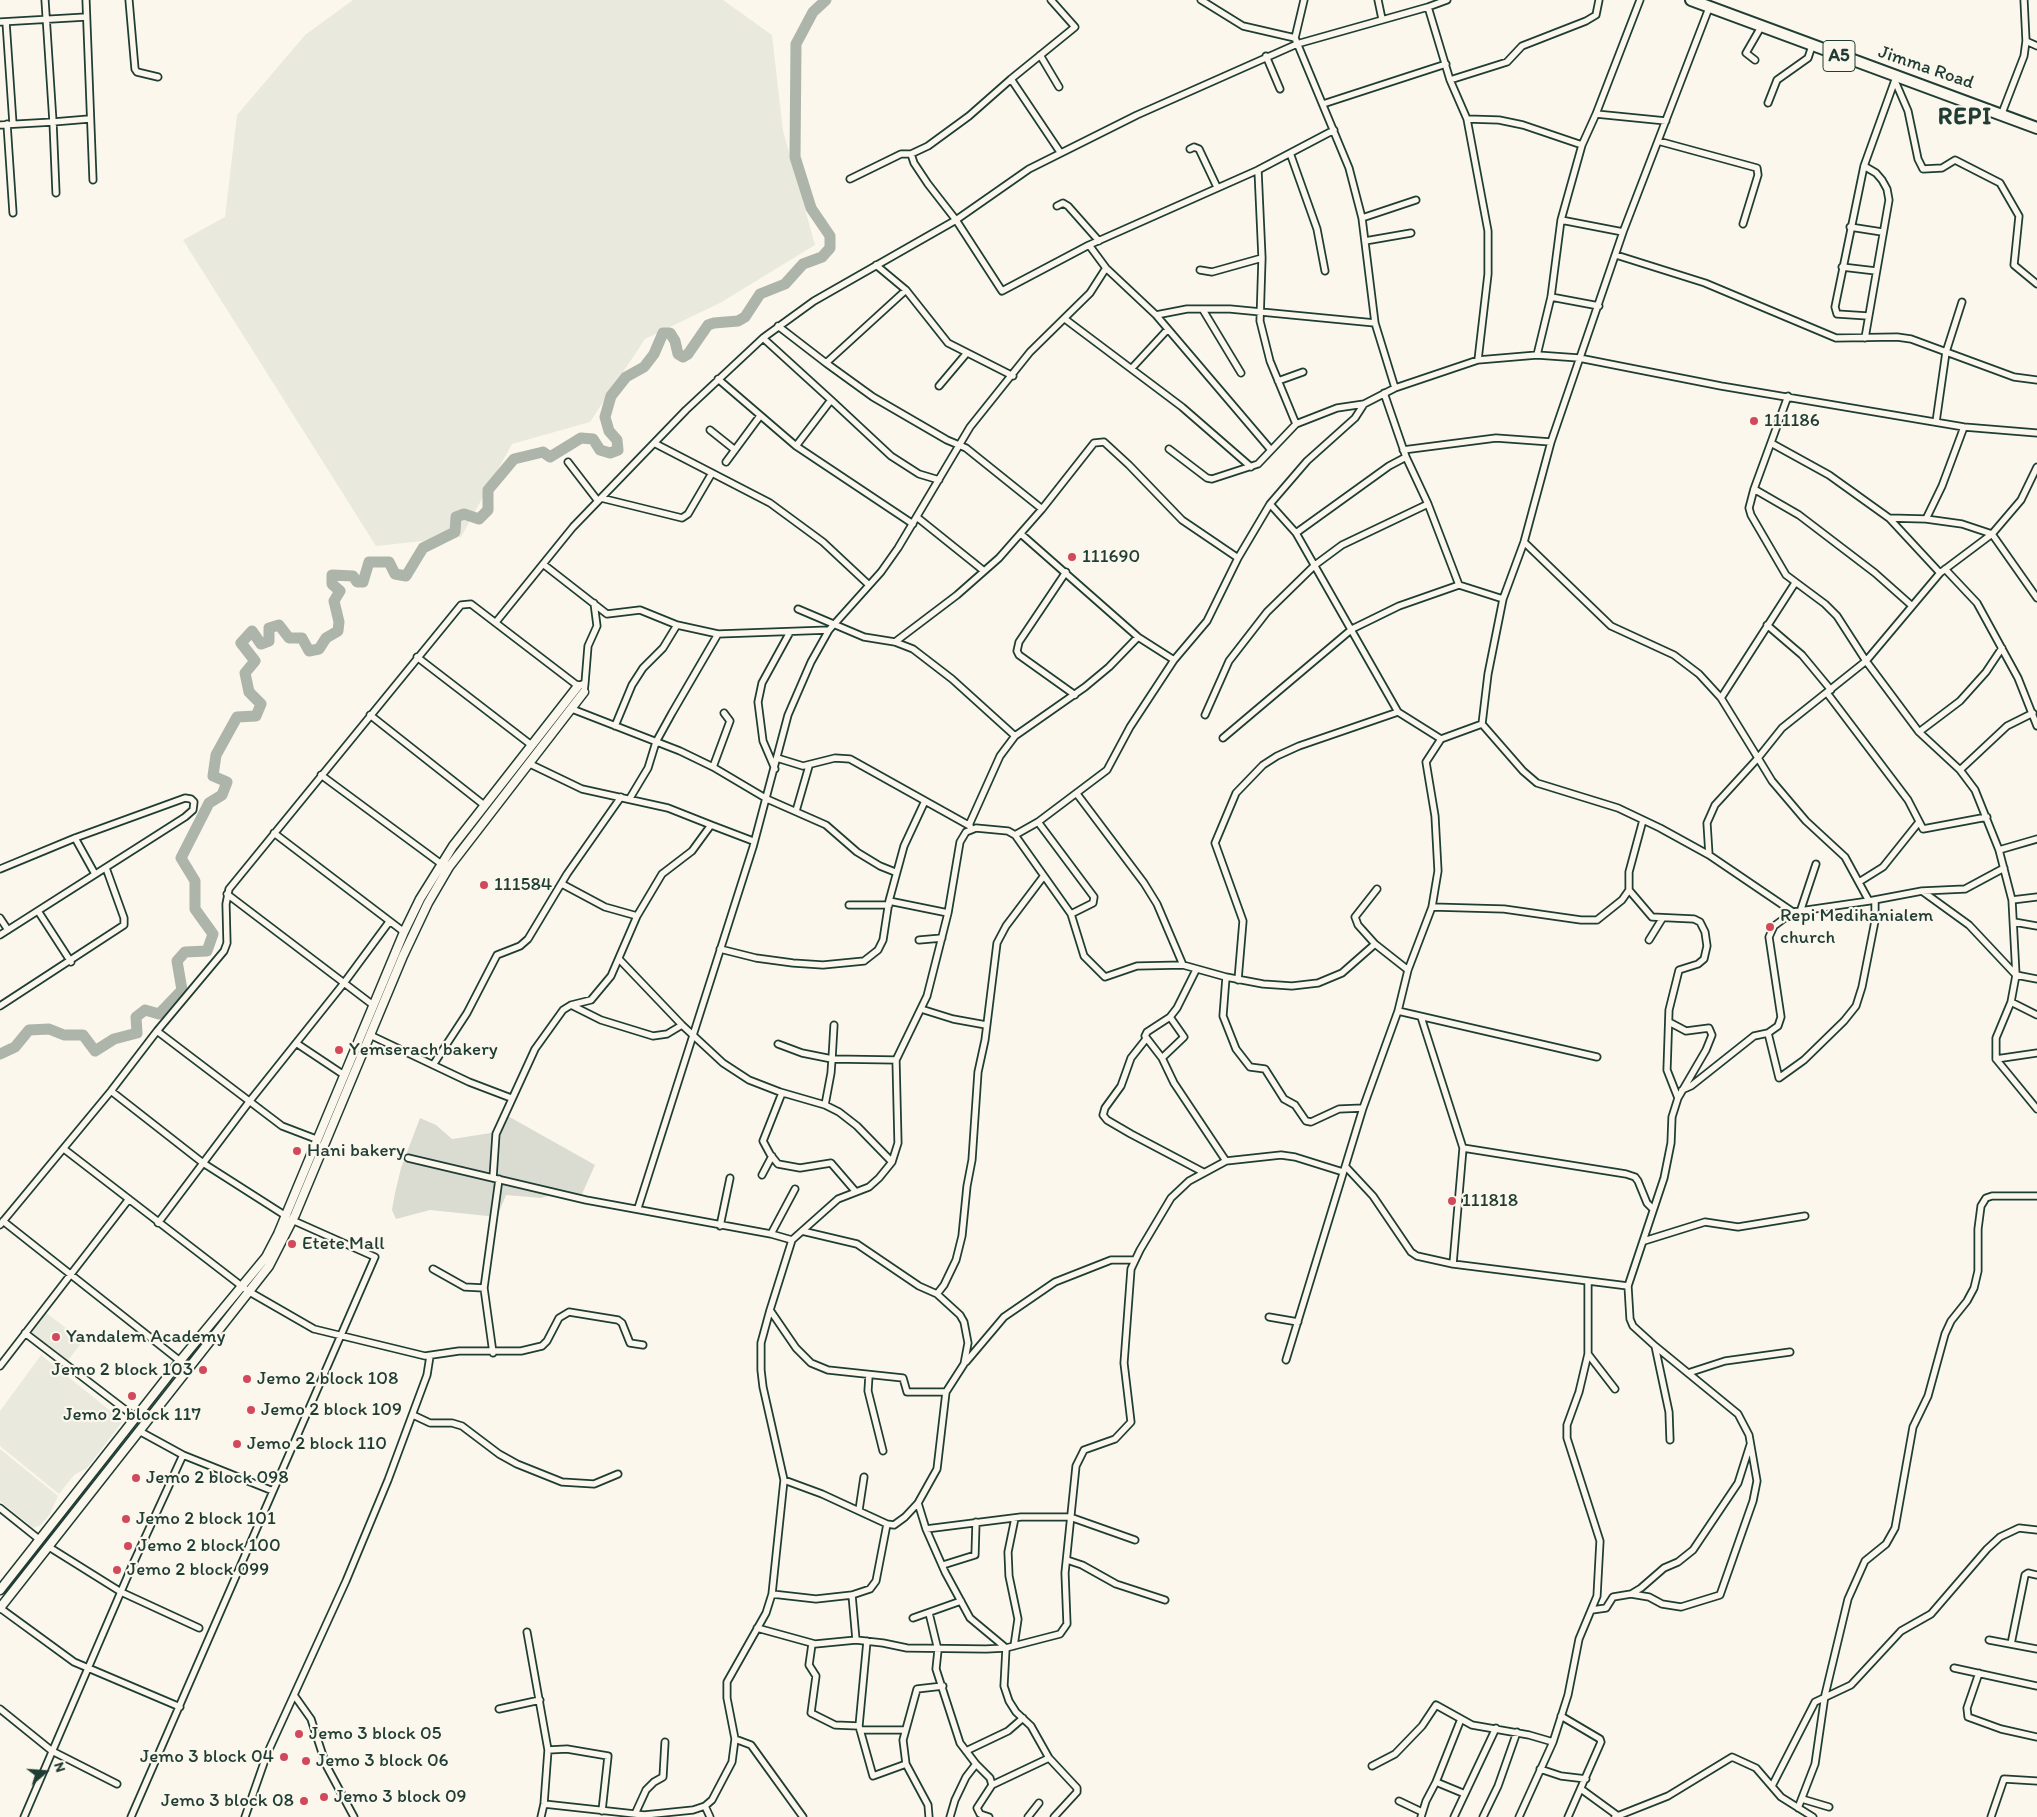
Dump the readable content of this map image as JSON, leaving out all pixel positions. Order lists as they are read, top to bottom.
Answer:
{
  "streets": {
    "highway": ["A5", "Jimma Road"]
  },
  "districts": ["REPI"],
  "places": [
    "111186",
    "111690",
    "111584",
    "Repi Medihanialem church",
    "Yemserach bakery",
    "Hani bakery",
    "111818",
    "Etete Mall",
    "Yandalem Academy",
    "Jemo 2 block 103",
    "Jemo 2 block 108",
    "Jemo 2 block 117",
    "Jemo 2 block 109",
    "Jemo 2 block 110",
    "Jemo 2 block 098",
    "Jemo 2 block 101",
    "Jemo 2 block 100",
    "Jemo 2 block 099",
    "Jemo 3 block 05",
    "Jemo 3 block 04",
    "Jemo 3 block 06",
    "Jemo 3 block 09",
    "Jemo 3 block 08"
  ],
  "north": "right"
}
